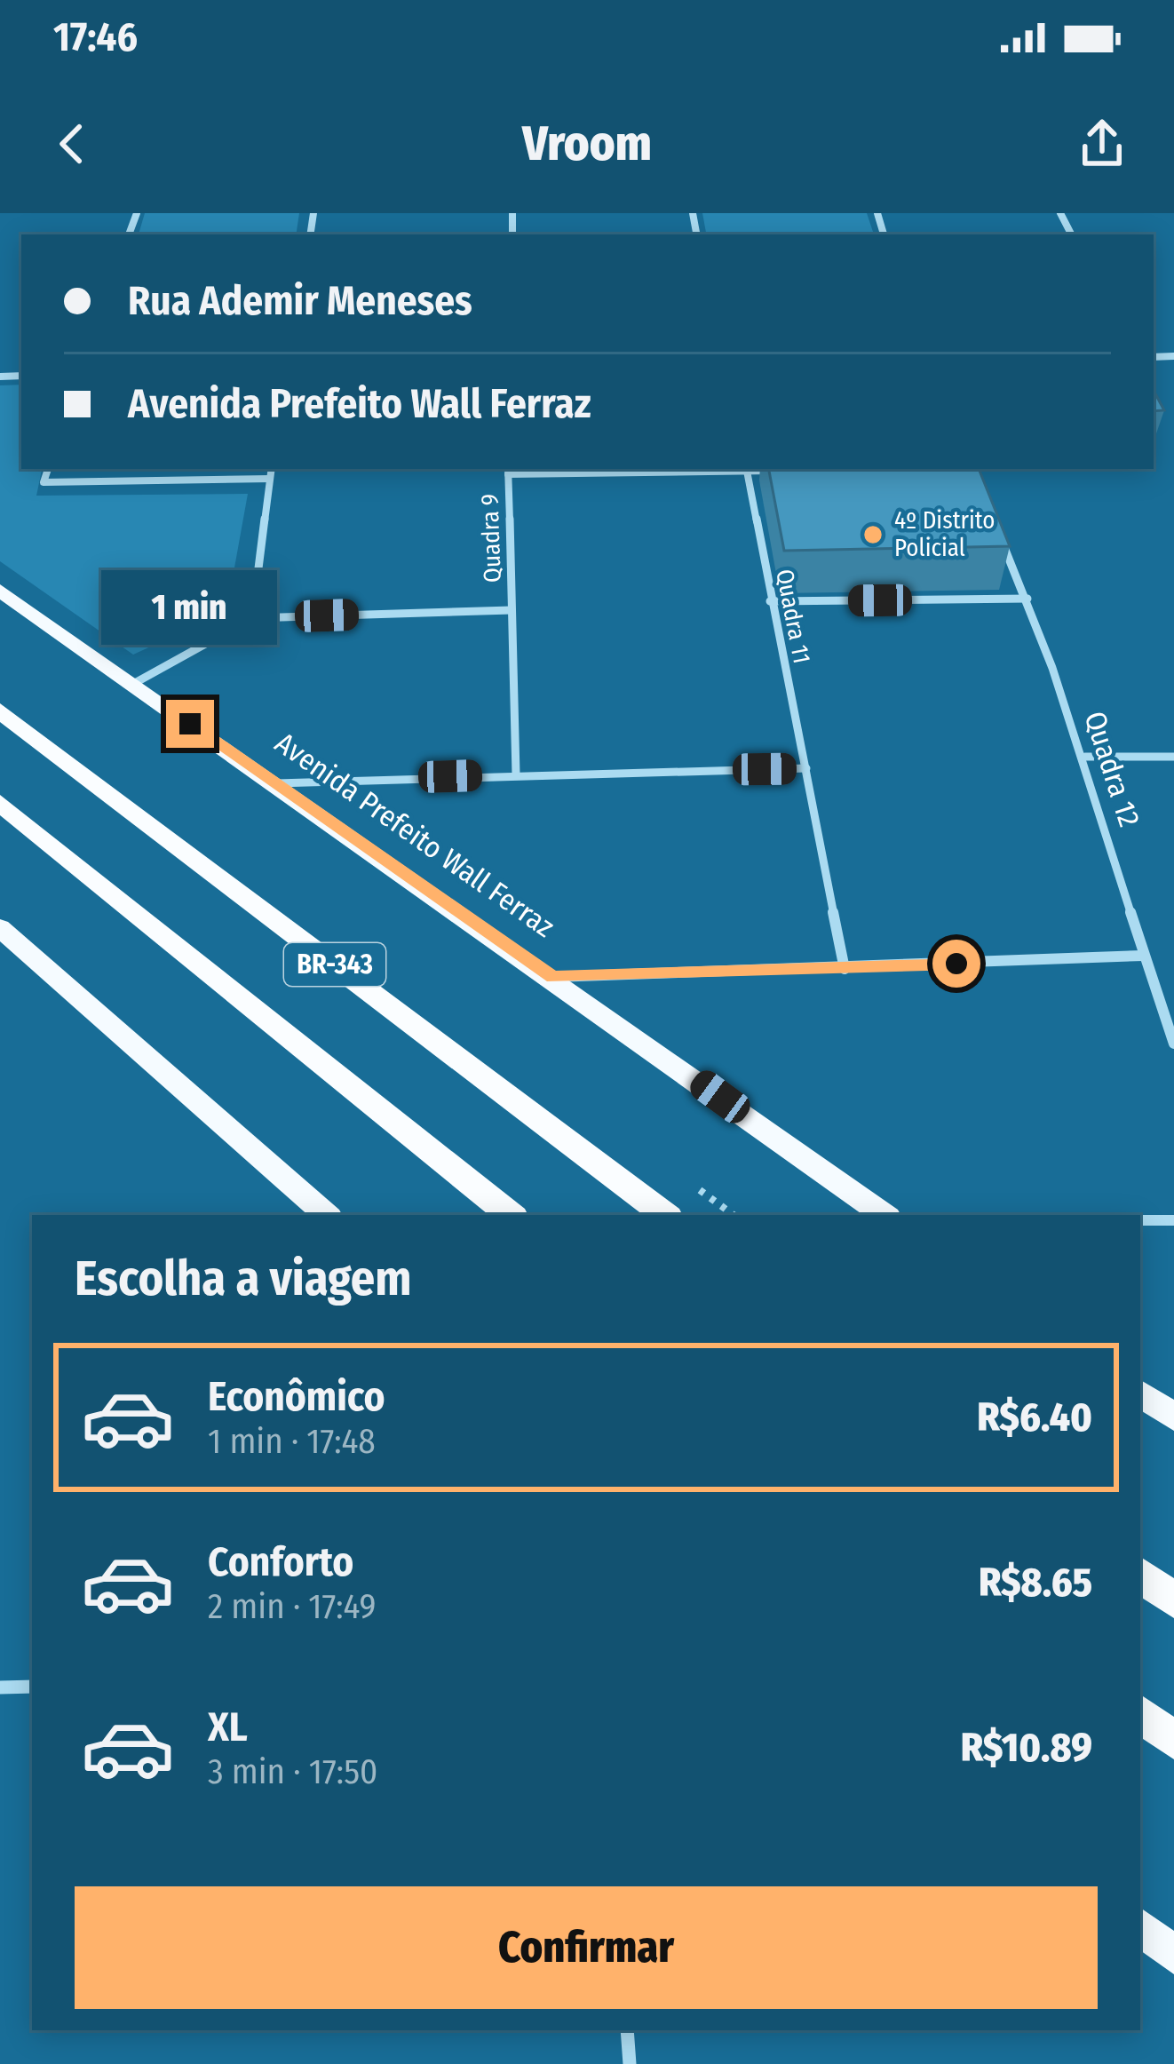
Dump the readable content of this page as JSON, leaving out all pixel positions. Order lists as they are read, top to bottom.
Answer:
{
  "streets": {
    "highway": ["BR-343"],
    "main road": ["Avenida Prefeito Wall Ferraz"],
    "street": ["Quadra 9", "Quadra 11", "Quadra 12"]
  },
  "places": ["4º Distrito Policial"],
  "page": {
    "status": "17:46",
    "header": "Vroom",
    "banner": ["Rua Ademir Meneses", "Avenida Prefeito Wall Ferraz"],
    "bubble": "1 min",
    "heading": "Escolha a viagem",
    "list": [
      {
        "name": "Econômico",
        "note": "1 min · 17:48",
        "value": "R$6.40"
      },
      {
        "name": "Conforto",
        "note": "2 min · 17:49",
        "value": "R$8.65"
      },
      {
        "name": "XL",
        "note": "3 min · 17:50",
        "value": "R$10.89"
      }
    ],
    "buttons": "Confirmar"
  }
}
